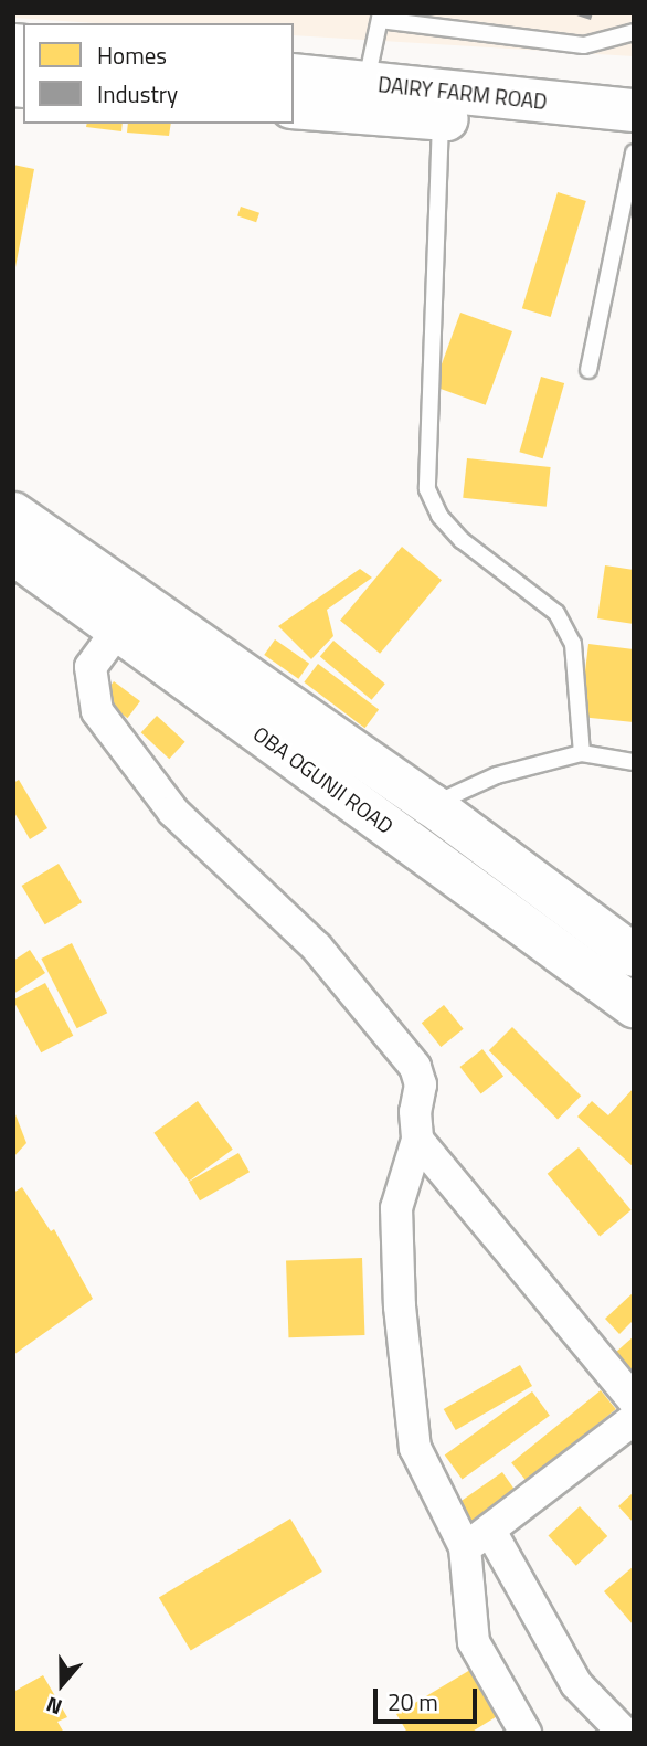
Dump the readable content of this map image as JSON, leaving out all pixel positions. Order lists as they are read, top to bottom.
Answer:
{
  "streets": {
    "main road": ["DAIRY FARM ROAD", "OBA OGUNJI ROAD"]
  },
  "legend": ["Homes", "Industry"],
  "scale_bar": "20 m",
  "north": "bottom"
}
